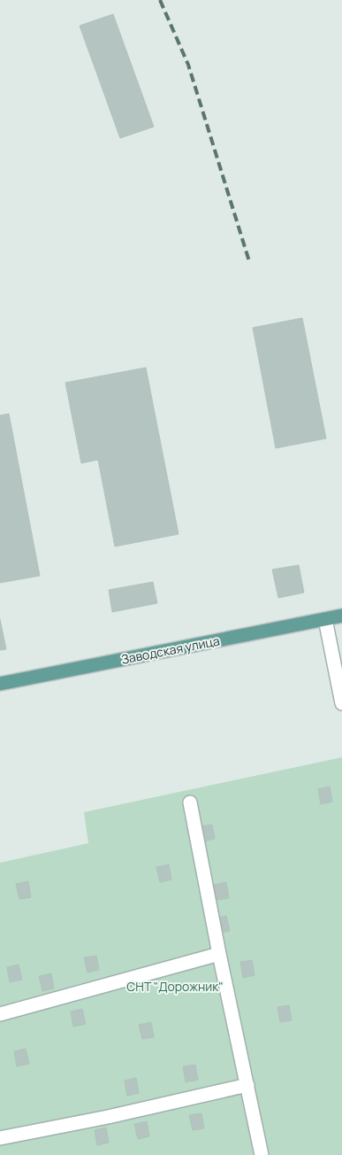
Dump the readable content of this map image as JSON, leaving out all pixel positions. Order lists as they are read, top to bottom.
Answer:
{
  "streets": {
    "main road": ["Заводская улица"]
  },
  "parks": ["СНТ \"Дорожник\""]
}
